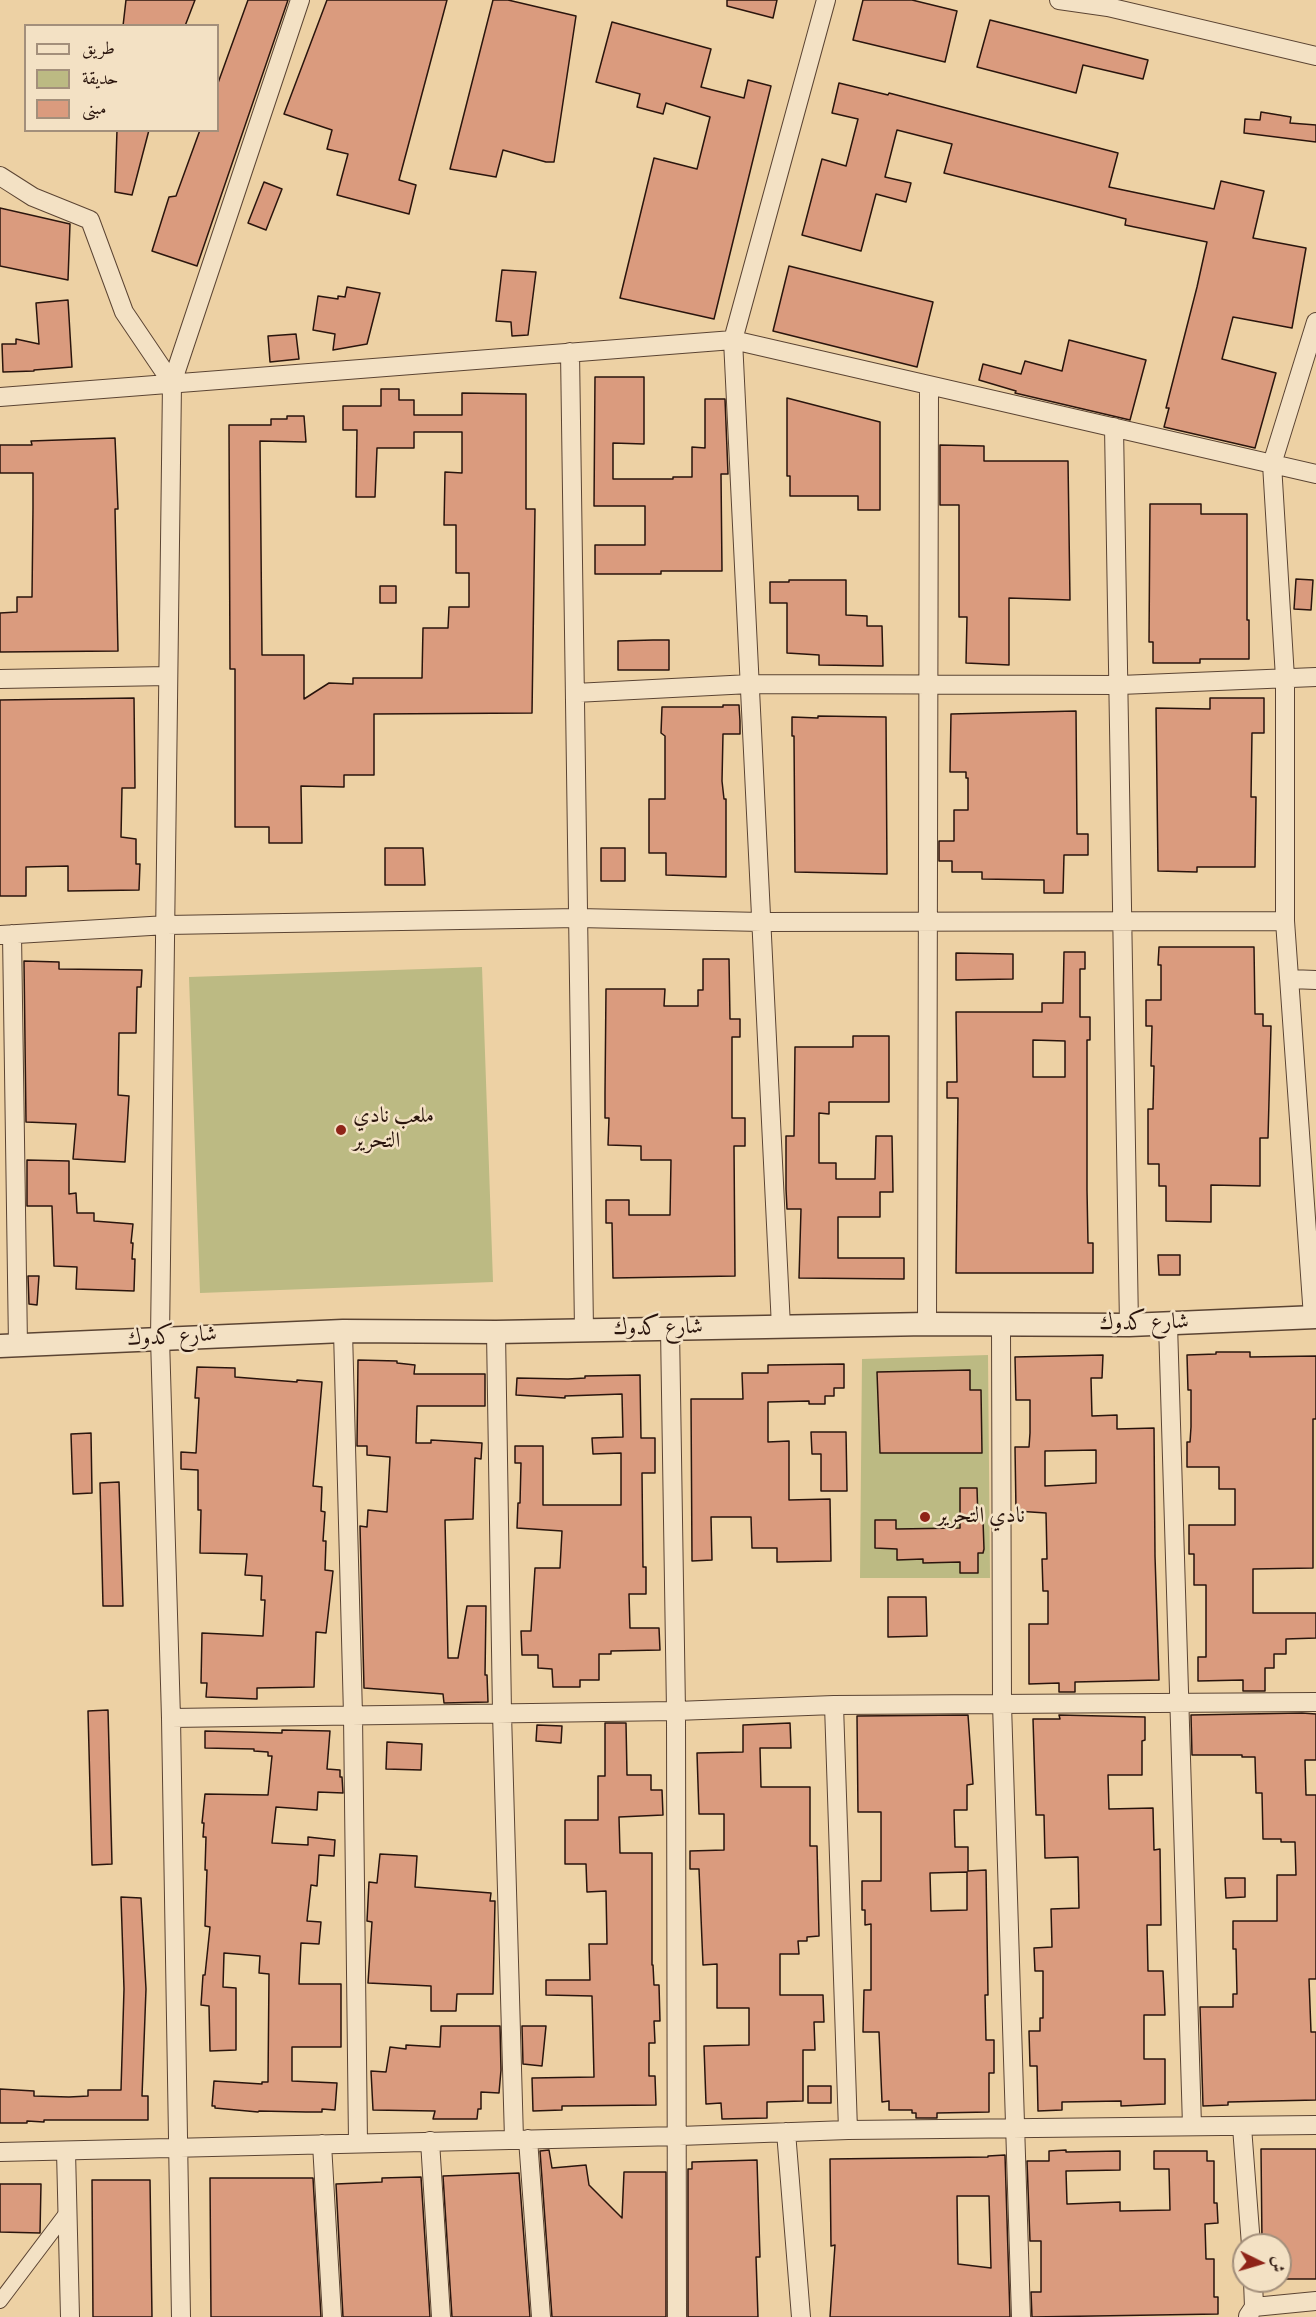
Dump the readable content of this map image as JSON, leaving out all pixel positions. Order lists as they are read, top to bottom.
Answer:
{
  "streets": {
    "street": ["شارع كدوك"]
  },
  "places": ["ملعب نادي التحرير", "نادي التحرير"],
  "legend": ["طريق", "حديقة", "مبنى"],
  "north": "right"
}
